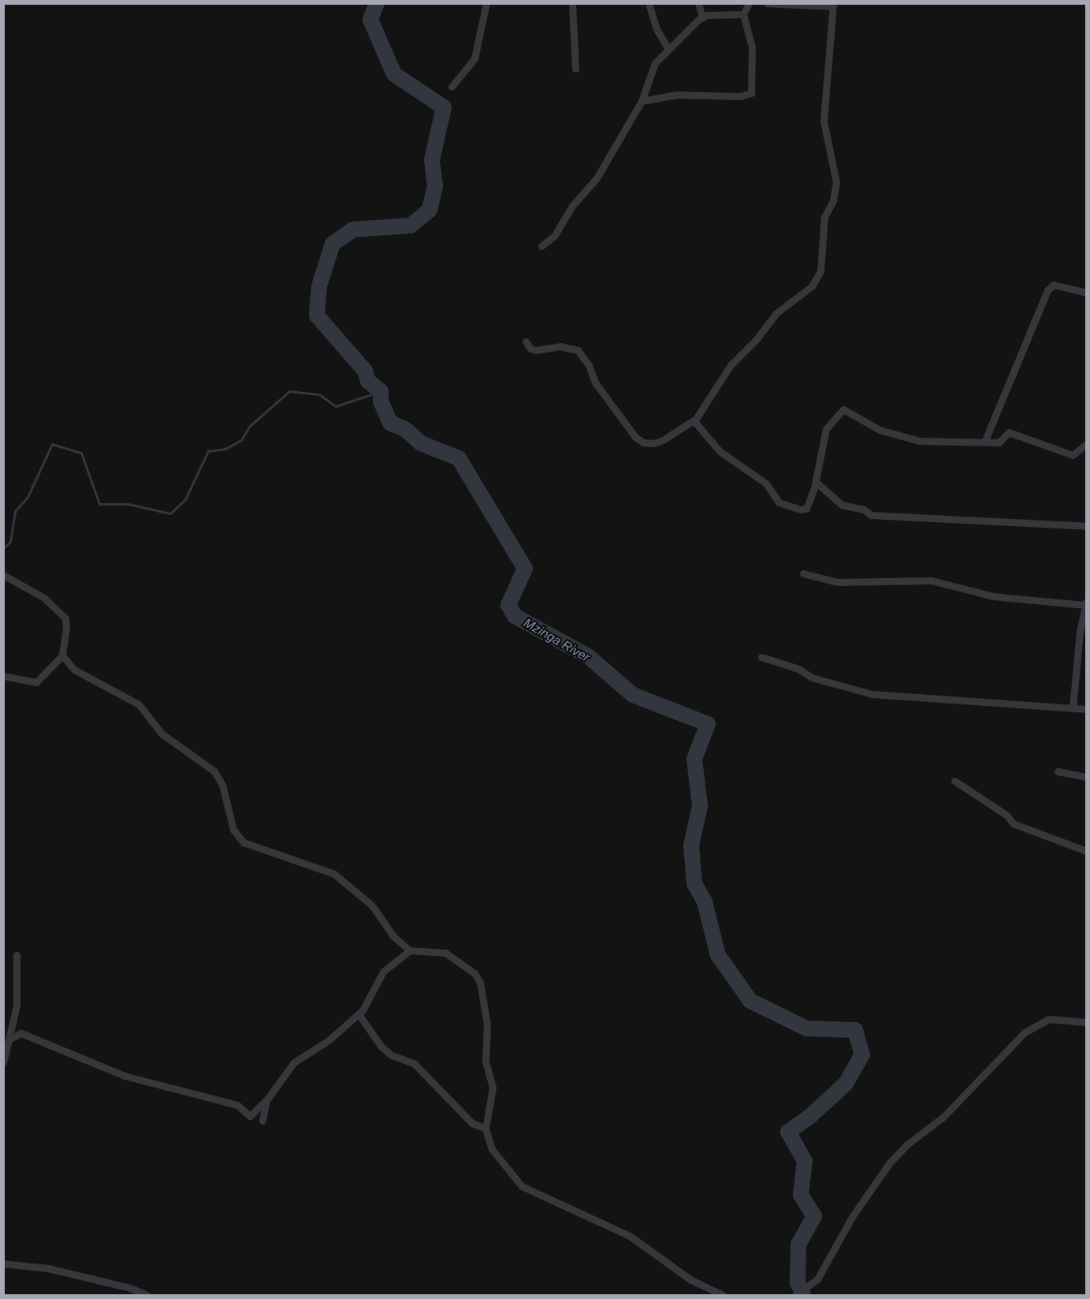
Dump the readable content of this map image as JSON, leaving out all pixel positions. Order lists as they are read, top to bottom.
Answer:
{
  "water": ["Mzinga River"]
}
